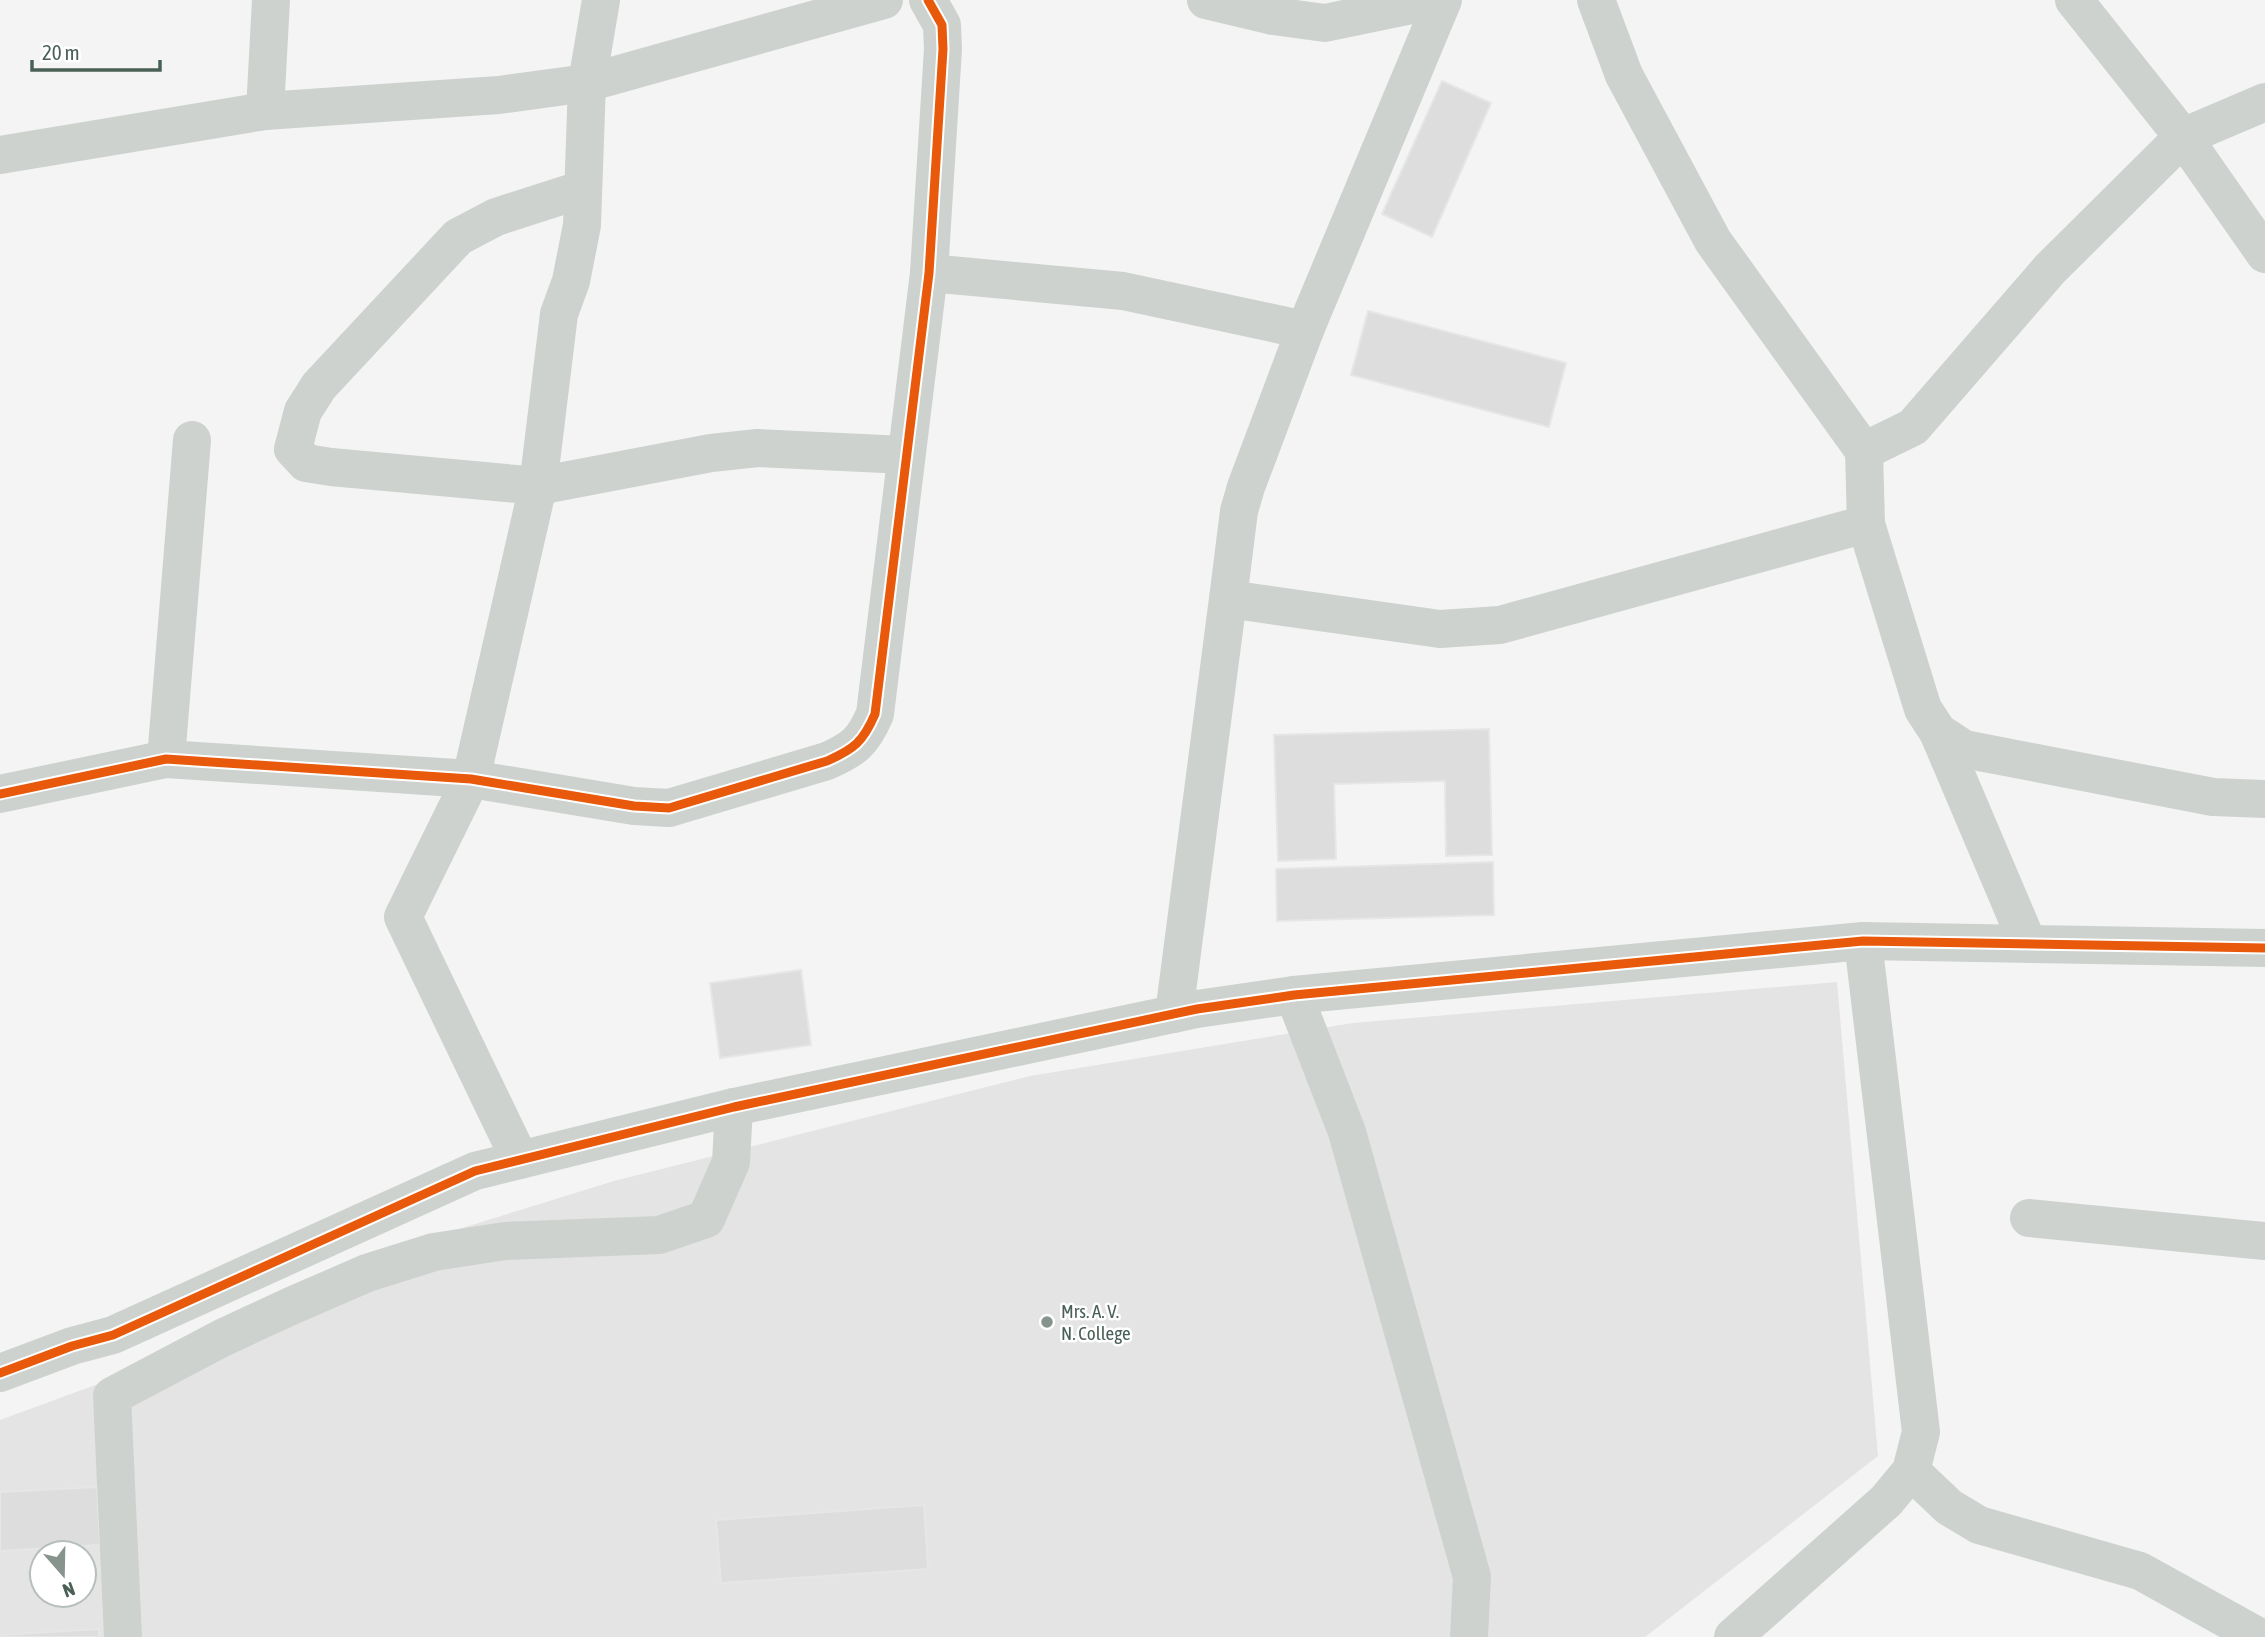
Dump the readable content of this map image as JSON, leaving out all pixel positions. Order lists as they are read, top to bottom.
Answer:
{
  "places": ["Mrs. A. V. N. College"],
  "scale_bar": "20 m",
  "north": "bottom"
}
